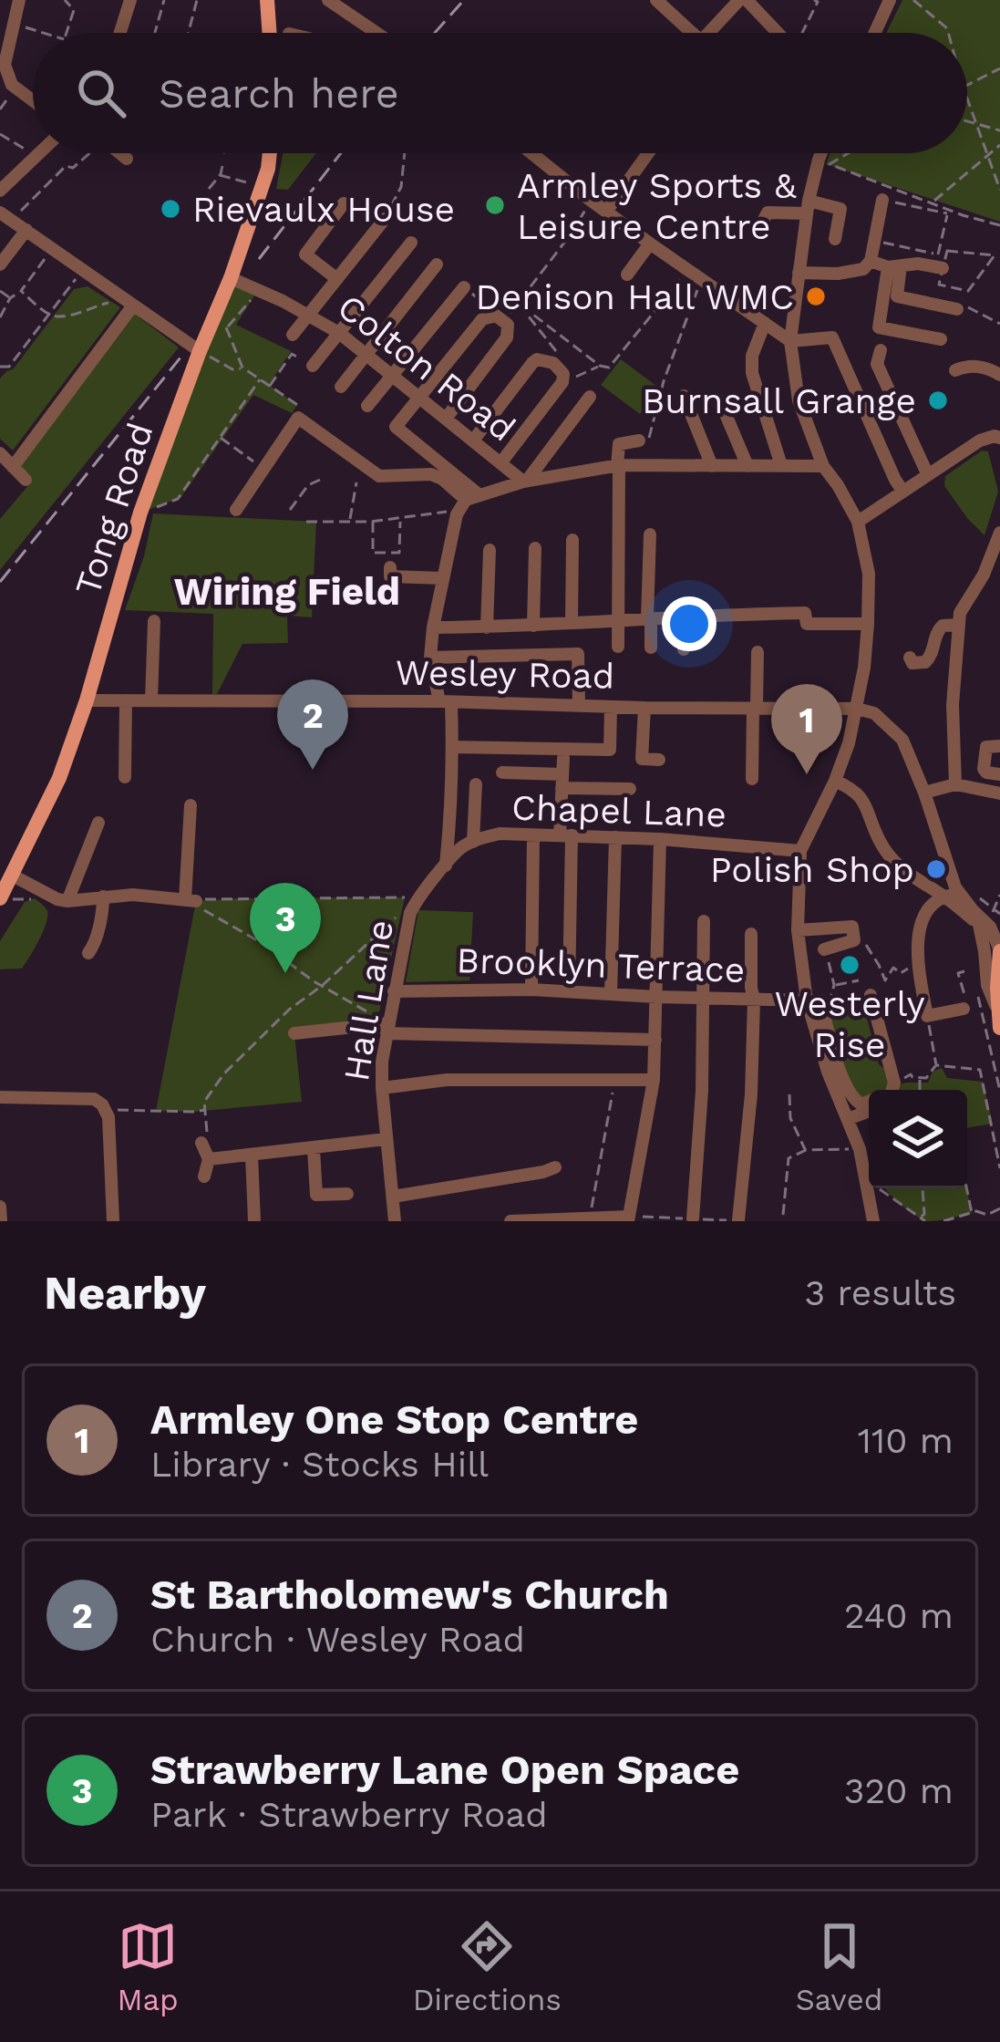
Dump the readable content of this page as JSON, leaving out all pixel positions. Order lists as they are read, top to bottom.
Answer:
{
  "streets": {
    "main road": ["Tong Road"],
    "street": [
      "Colton Road",
      "Wesley Road",
      "Chapel Lane",
      "Brooklyn Terrace",
      "Hall Lane"
    ]
  },
  "crossings": [
    ["Colton Road", "Tong Road"],
    ["Tong Road", "Wesley Road"],
    ["Chapel Lane", "Hall Lane"],
    ["Brooklyn Terrace", "Hall Lane"]
  ],
  "districts": ["Wiring Field"],
  "places": [
    "Armley Sports & Leisure Centre",
    "Rievaulx House",
    "Denison Hall WMC",
    "Burnsall Grange",
    "Polish Shop",
    "Westerly Rise"
  ],
  "page": {
    "search": "Search here",
    "pins": ["2", "1", "3"],
    "heading": ["Nearby", "3 results"],
    "list": [
      {
        "mark": "1",
        "name": "Armley One Stop Centre",
        "note": "Library · Stocks Hill",
        "value": "110 m"
      },
      {
        "mark": "2",
        "name": "St Bartholomew's Church",
        "note": "Church · Wesley Road",
        "value": "240 m"
      },
      {
        "mark": "3",
        "name": "Strawberry Lane Open Space",
        "note": "Park · Strawberry Road",
        "value": "320 m"
      }
    ],
    "nav": ["Map", "Directions", "Saved"]
  }
}
